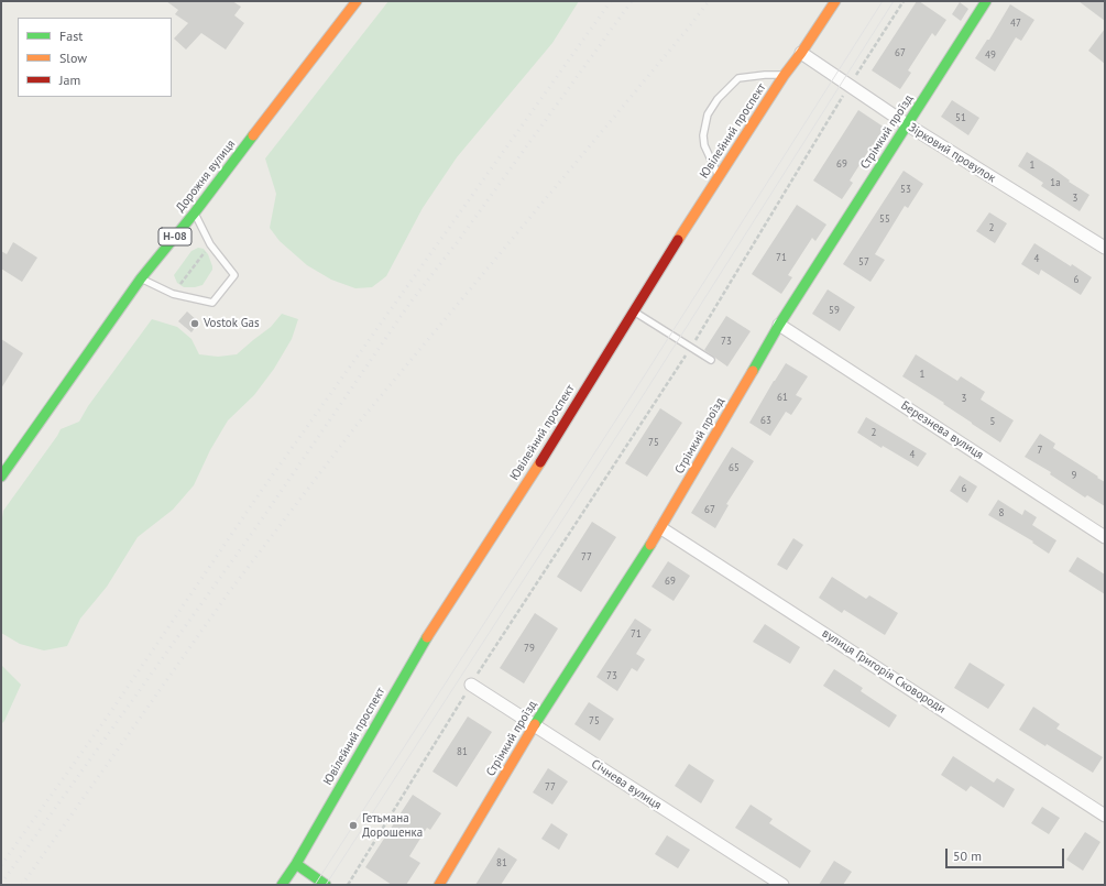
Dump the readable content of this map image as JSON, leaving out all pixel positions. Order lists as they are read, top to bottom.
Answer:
{
  "streets": {
    "main road": [
      "Ювілейний проспект",
      "Стрімкий проїзд",
      "Дорожня вулиця",
      "Н-08"
    ],
    "street": [
      "Зірковий провулок",
      "Березнева вулиця",
      "вулиця Григорія Сковороди",
      "Січнева вулиця"
    ]
  },
  "crossings": [
    ["Ювілейний проспект", "Зірковий провулок"],
    ["Стрімкий проїзд", "Зірковий провулок"],
    ["Стрімкий проїзд", "Березнева вулиця"],
    ["Стрімкий проїзд", "вулиця Григорія Сковороди"],
    ["Стрімкий проїзд", "Січнева вулиця"]
  ],
  "places": ["Vostok Gas", "Гетьмана Дорошенка"],
  "house_numbers": [
    "47",
    "67",
    "49",
    "51",
    "69",
    "1",
    "1а",
    "53",
    "3",
    "55",
    "2",
    "71",
    "4",
    "57",
    "6",
    "59",
    "73",
    "1",
    "61",
    "3",
    "63",
    "5",
    "2",
    "75",
    "7",
    "4",
    "65",
    "9",
    "6",
    "67",
    "8",
    "77",
    "69",
    "71",
    "79",
    "73",
    "75",
    "81",
    "77",
    "81"
  ],
  "legend": ["Fast", "Slow", "Jam"],
  "scale_bar": "50 m"
}
